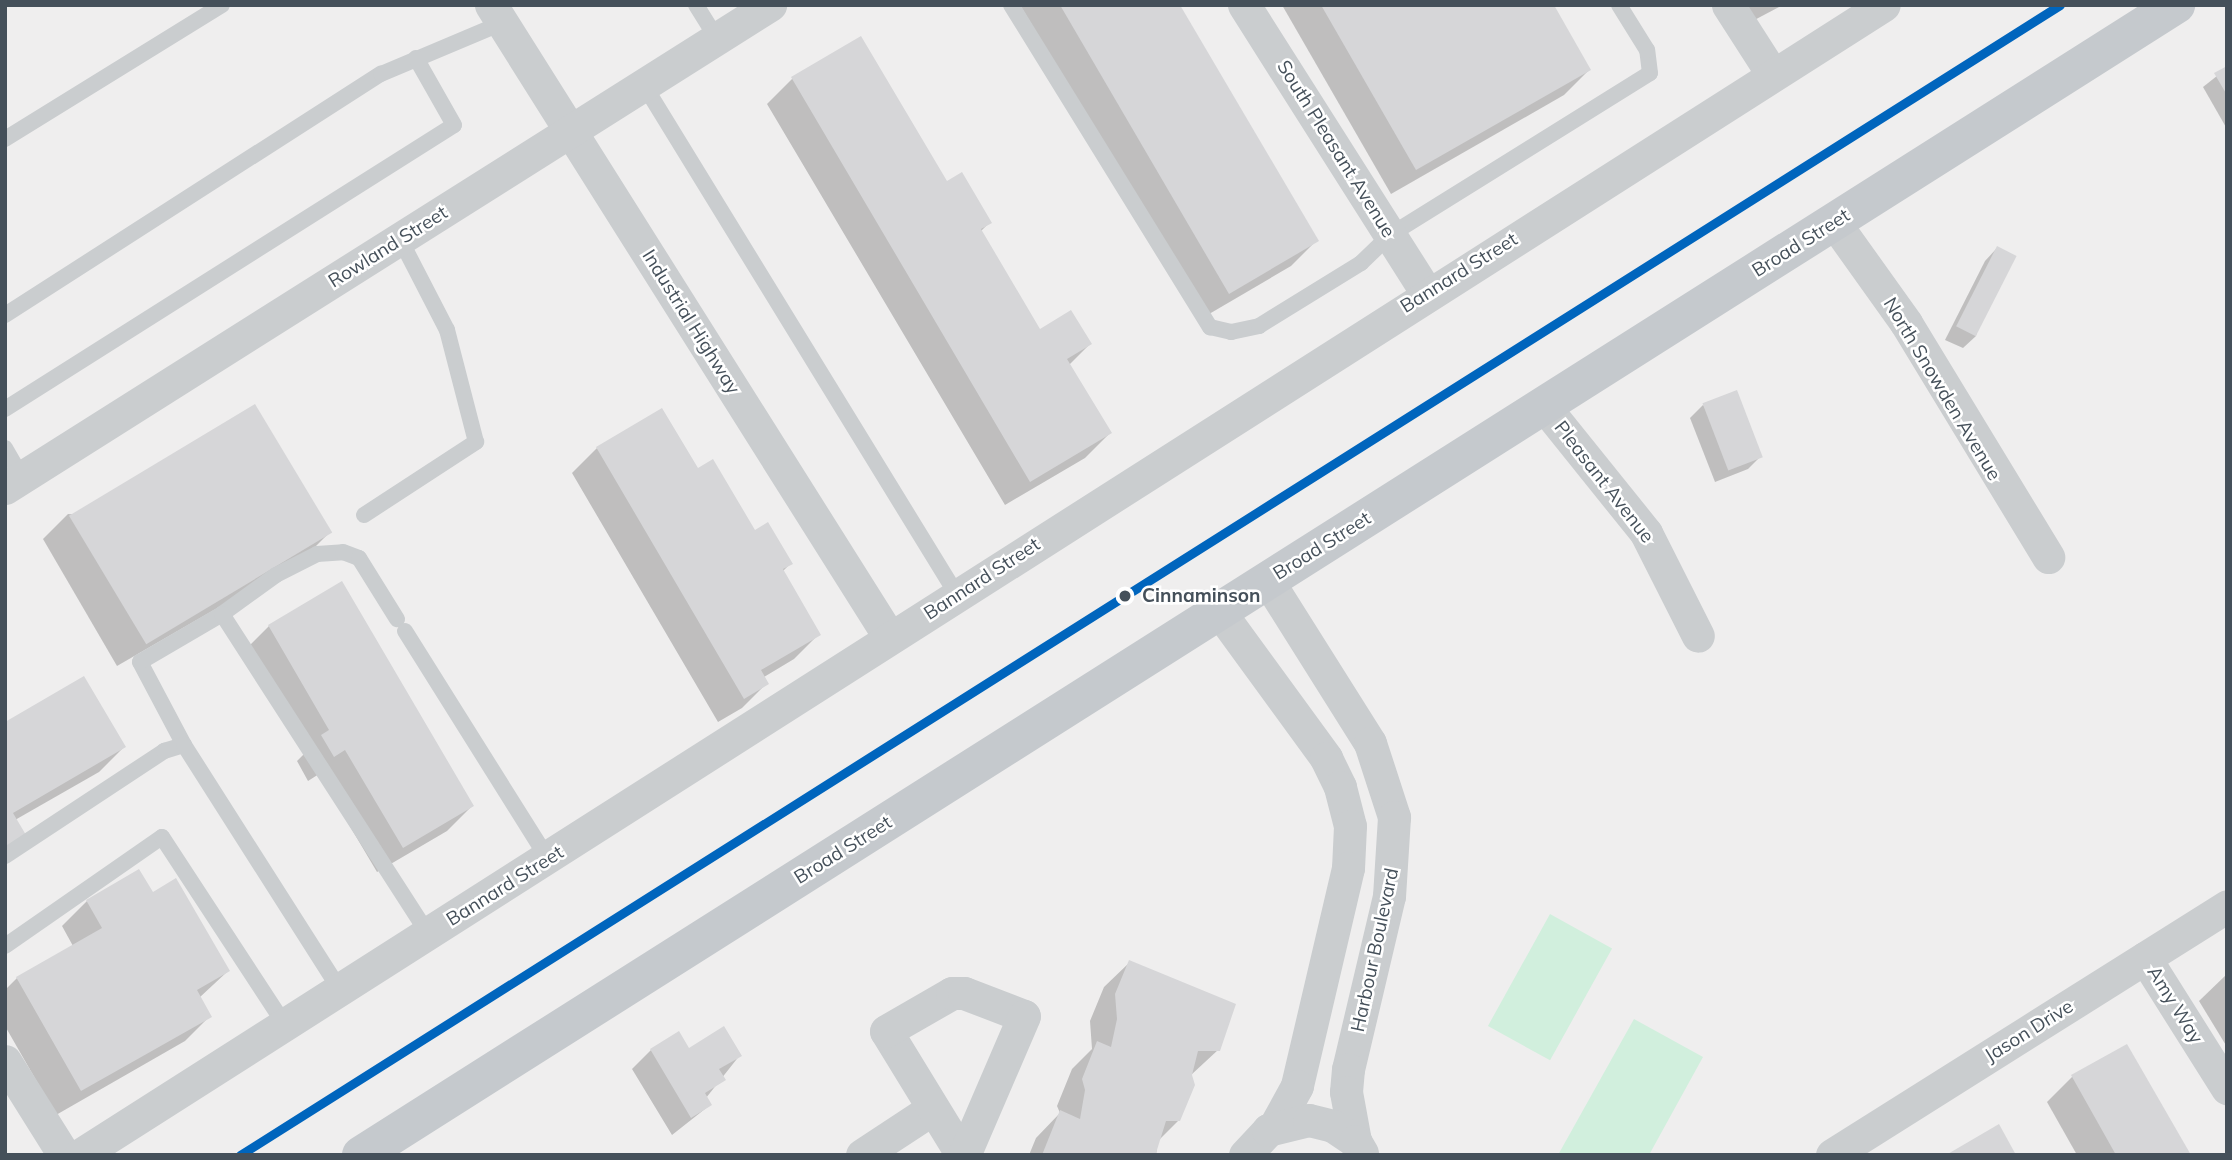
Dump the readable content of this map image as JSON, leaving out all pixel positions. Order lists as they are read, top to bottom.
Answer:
{
  "streets": {
    "main road": ["Broad Street"],
    "street": [
      "South Pleasant Avenue",
      "Rowland Street",
      "Bannard Street",
      "Industrial Highway",
      "North Snowden Avenue",
      "Pleasant Avenue",
      "Harbour Boulevard",
      "Amy Way",
      "Jason Drive"
    ]
  },
  "crossings": [
    ["South Pleasant Avenue", "Bannard Street"],
    ["Broad Street", "North Snowden Avenue"],
    ["Broad Street", "Pleasant Avenue"],
    ["Broad Street", "Harbour Boulevard"],
    ["Rowland Street", "Industrial Highway"],
    ["Bannard Street", "Industrial Highway"],
    ["Amy Way", "Jason Drive"]
  ],
  "places": ["Cinnaminson"]
}
